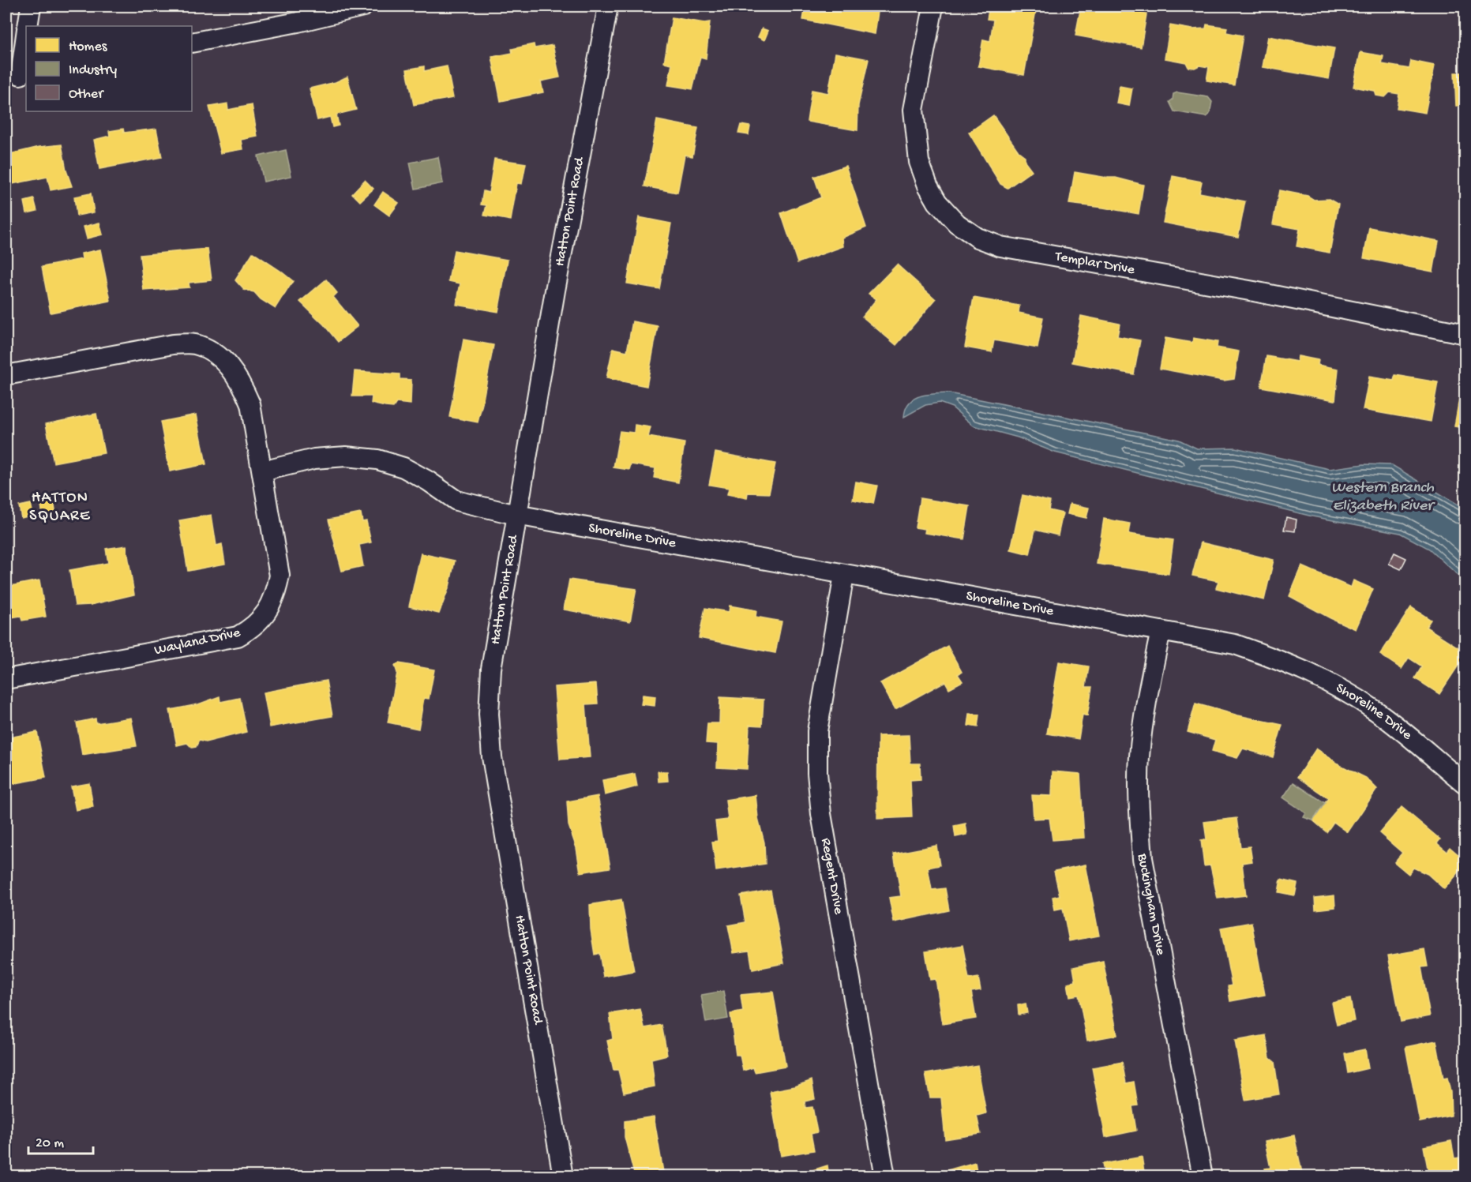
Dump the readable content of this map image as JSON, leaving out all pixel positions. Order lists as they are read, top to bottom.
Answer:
{
  "streets": {
    "street": [
      "Hatton Point Road",
      "Templar Drive",
      "Shoreline Drive",
      "Wayland Drive",
      "Regent Drive",
      "Buckingham Drive"
    ]
  },
  "crossings": [
    ["Hatton Point Road", "Shoreline Drive"],
    ["Shoreline Drive", "Regent Drive"],
    ["Shoreline Drive", "Buckingham Drive"]
  ],
  "districts": ["HATTON SQUARE"],
  "water": ["Western Branch Elizabeth River"],
  "legend": ["Homes", "Industry", "Other"],
  "scale_bar": "20 m"
}
